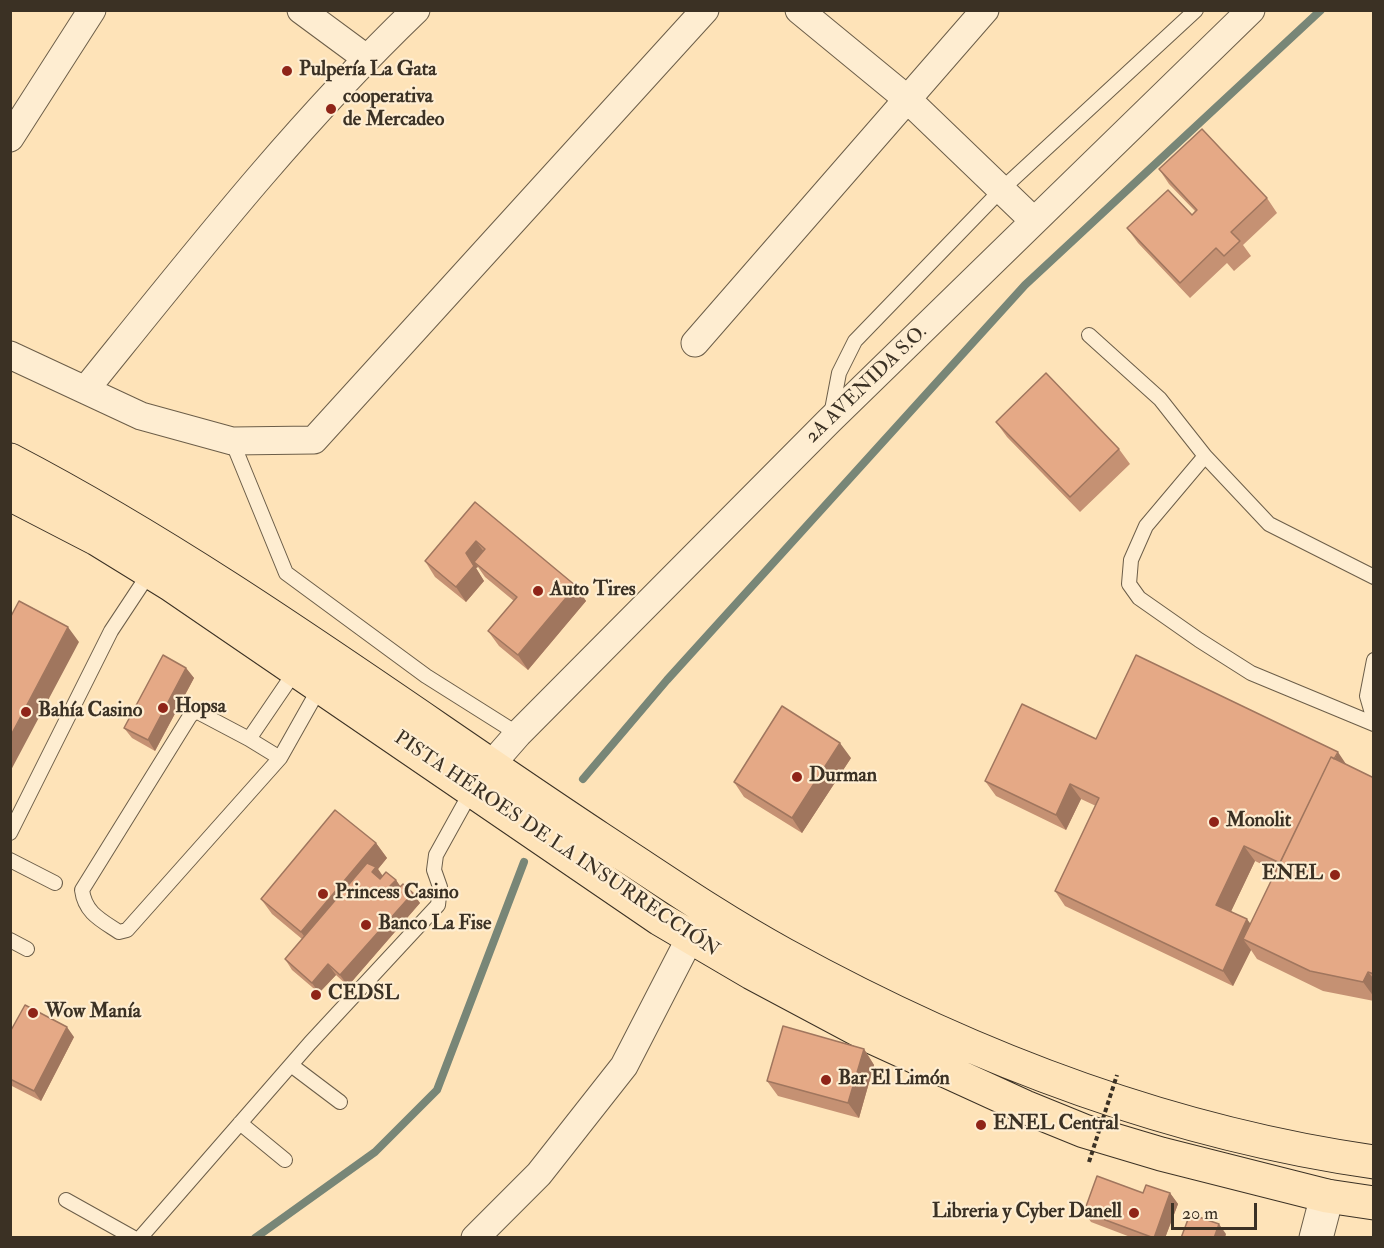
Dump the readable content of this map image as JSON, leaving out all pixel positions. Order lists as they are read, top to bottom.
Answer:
{
  "streets": {
    "main road": ["PISTA HÉROES DE LA INSURRECCIÓN"],
    "street": ["2A AVENIDA S.O."]
  },
  "crossings": [
    ["2A AVENIDA S.O.", "PISTA HÉROES DE LA INSURRECCIÓN"]
  ],
  "places": [
    "Pulpería La Gata",
    "cooperativa de Mercadeo",
    "Auto Tires",
    "Hopsa",
    "Bahía Casino",
    "Durman",
    "Monolit",
    "ENEL",
    "Princess Casino",
    "Banco La Fise",
    "CEDSL",
    "Wow Manía",
    "Bar El Limón",
    "ENEL Central",
    "Libreria y Cyber Danell"
  ],
  "scale_bar": "20 m"
}
